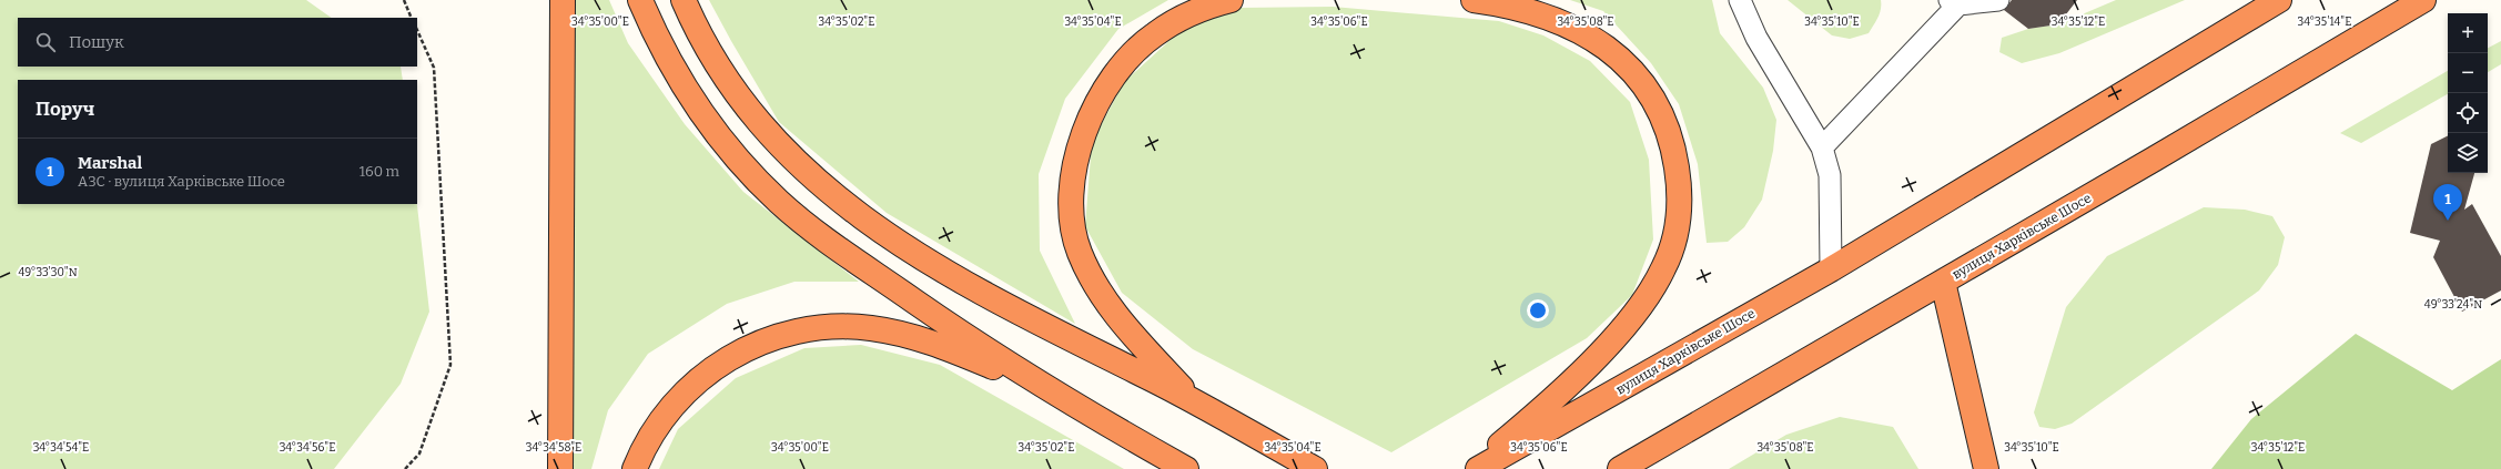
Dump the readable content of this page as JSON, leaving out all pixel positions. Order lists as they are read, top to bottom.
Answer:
{
  "streets": {
    "highway": ["вулиця Харківське Шосе"]
  },
  "page": {
    "map_buttons": ["+", "−"],
    "search": "Пошук",
    "heading": "Поруч",
    "list": [
      {
        "mark": "1",
        "name": "Marshal",
        "note": "АЗС · вулиця Харківське Шосе",
        "value": "160 m"
      }
    ],
    "pins": "1"
  },
  "coordinates": [
    "34°35'00\"E",
    "34°35'02\"E",
    "34°35'04\"E",
    "34°35'06\"E",
    "34°35'10\"E",
    "34°35'12\"E",
    "34°35'08\"E",
    "34°35'14\"E",
    "49°33'30\"N",
    "49°33'24\"N",
    "34°34'54\"E",
    "34°34'56\"E",
    "34°34'58\"E"
  ]
}
